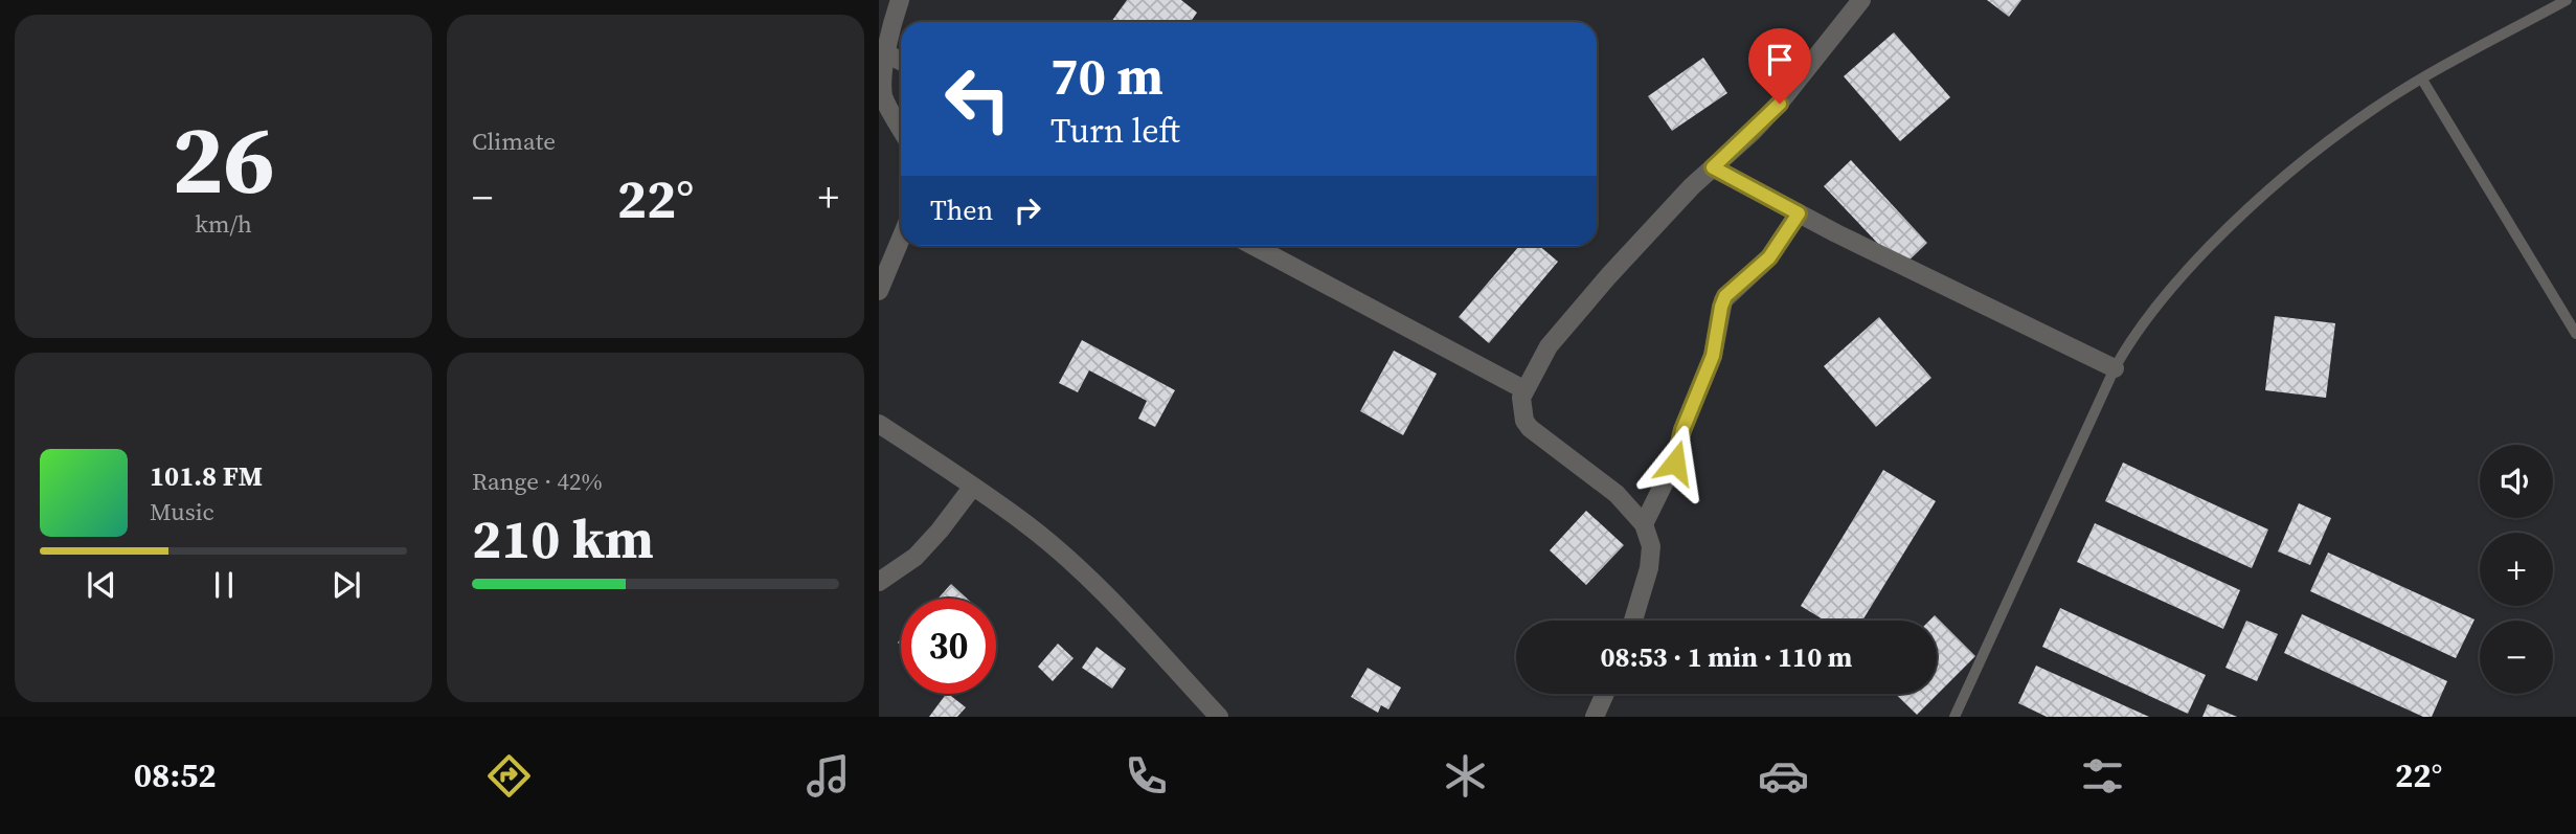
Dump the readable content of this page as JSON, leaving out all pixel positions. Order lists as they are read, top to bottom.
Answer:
{
  "page": {
    "tile": [
      ["26", "km/h"],
      "Climate",
      ["Range · 42%", "210 km"]
    ],
    "turn": ["70 m", "Turn left"],
    "heat": ["−", "22°", "+"],
    "then": "Then",
    "map_buttons": ["+", "−"],
    "song": ["101.8 FM", "Music"],
    "limit": "30",
    "trip": "08:53 · 1 min · 110 m",
    "tabs": ["08:52", "22°"]
  }
}
